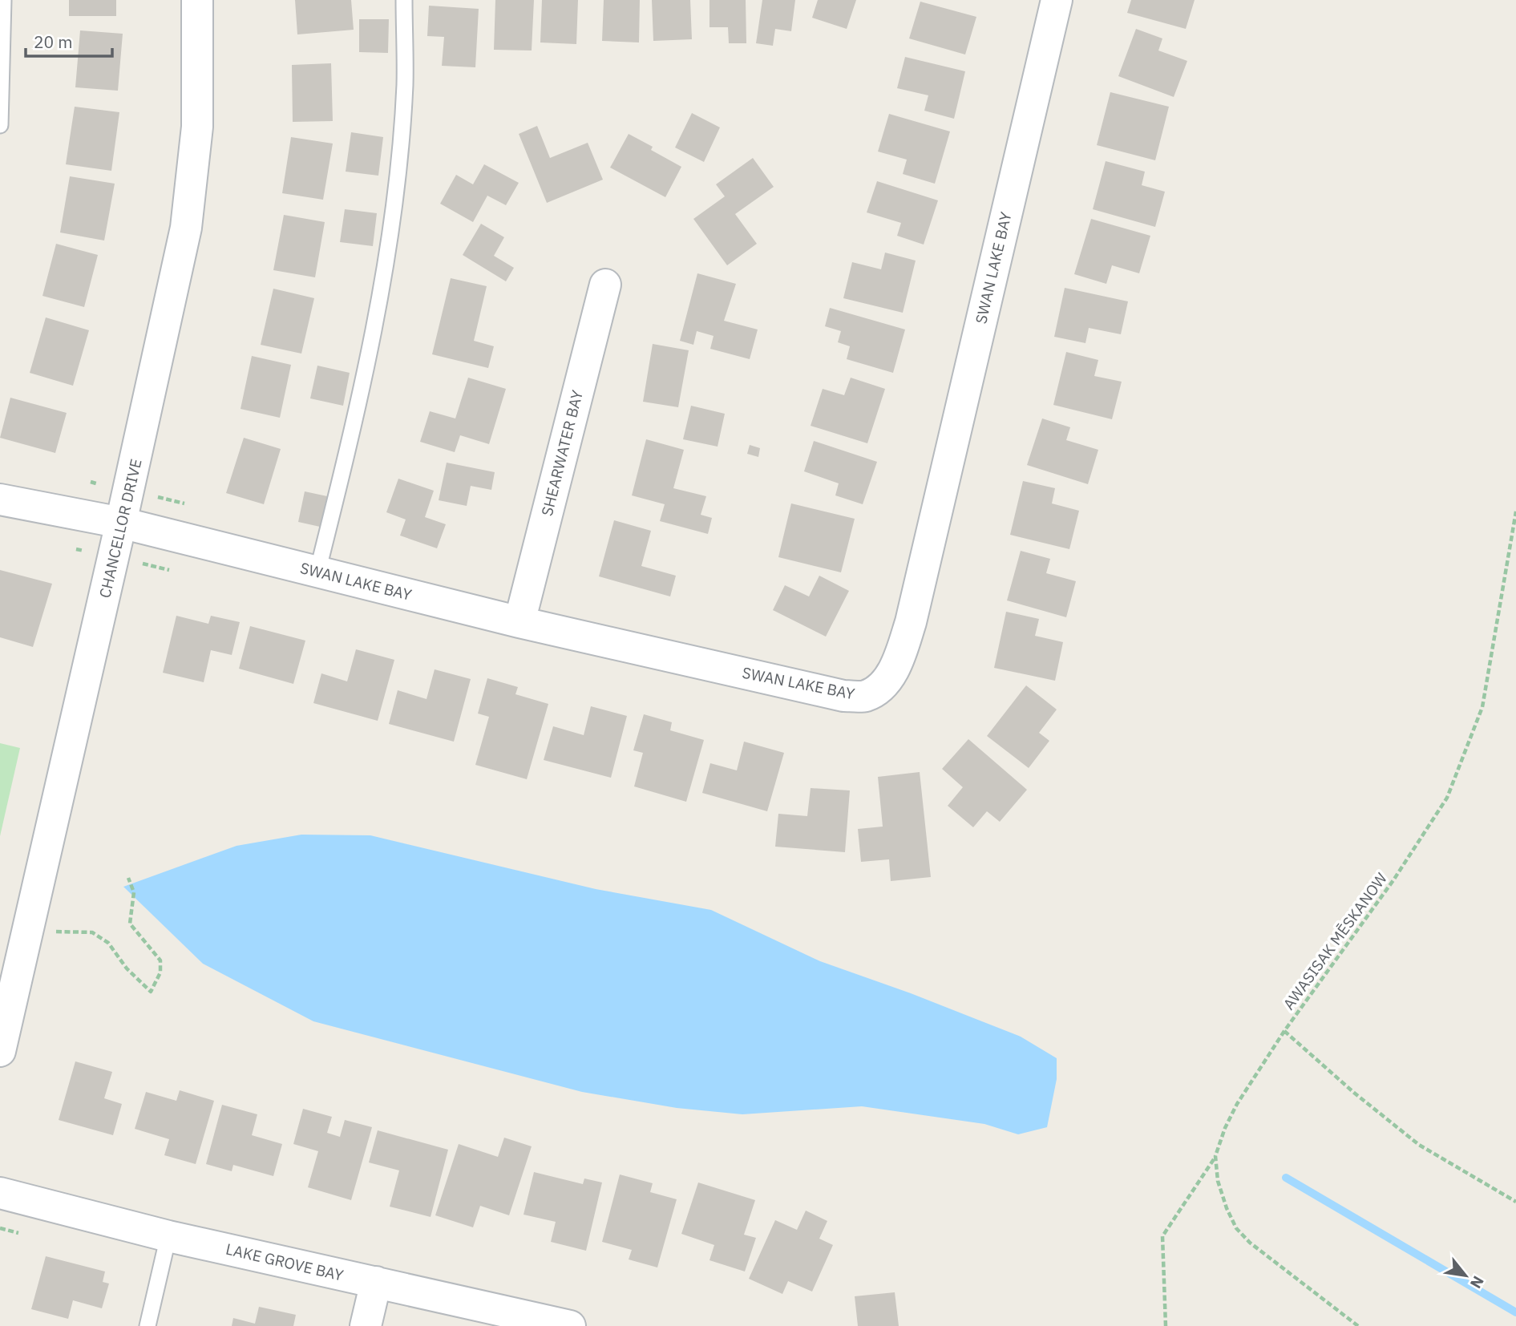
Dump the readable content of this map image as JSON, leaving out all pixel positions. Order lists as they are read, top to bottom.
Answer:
{
  "streets": {
    "street": [
      "SWAN LAKE BAY",
      "SHEARWATER BAY",
      "CHANCELLOR DRIVE",
      "LAKE GROVE BAY"
    ],
    "path": ["AWASISAK MĒSKANOW"]
  },
  "crossings": [
    ["SWAN LAKE BAY", "SHEARWATER BAY"],
    ["SWAN LAKE BAY", "CHANCELLOR DRIVE"]
  ],
  "scale_bar": "20 m",
  "north": "bottom right"
}
